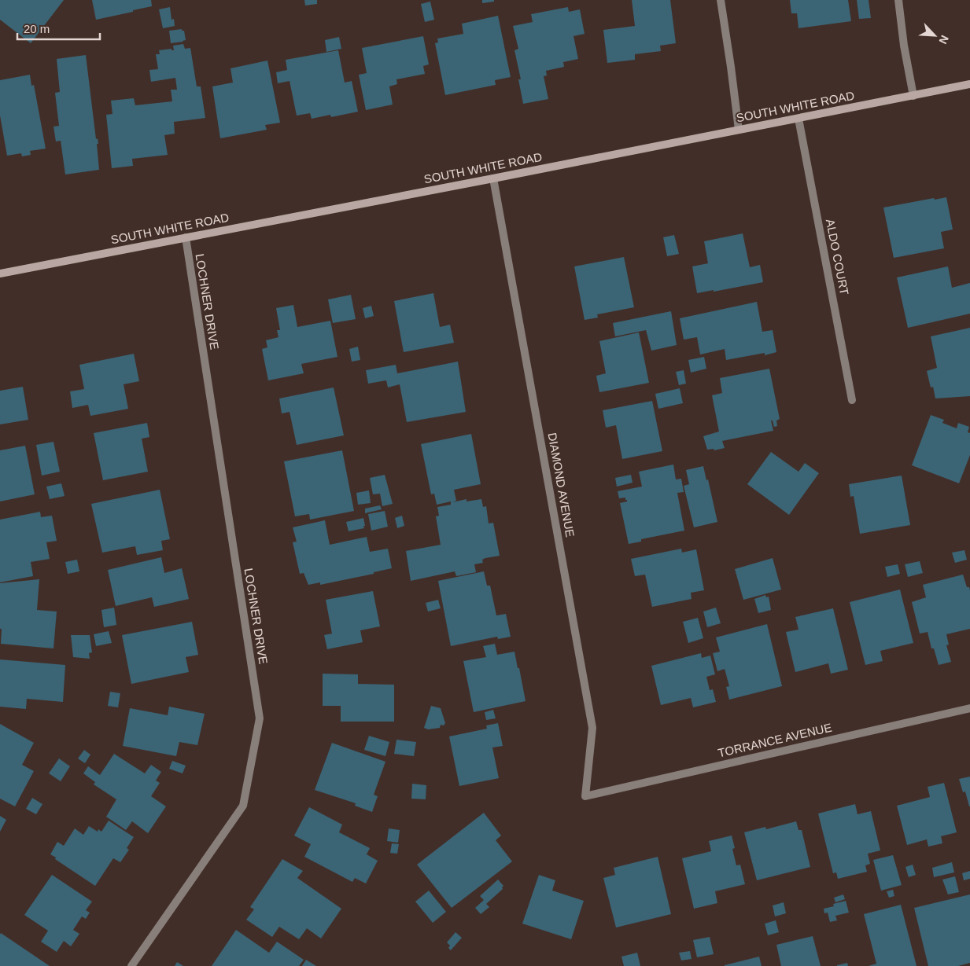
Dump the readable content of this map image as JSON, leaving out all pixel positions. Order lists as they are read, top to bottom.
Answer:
{
  "streets": {
    "main road": ["SOUTH WHITE ROAD"],
    "street": [
      "ALDO COURT",
      "LOCHNER DRIVE",
      "DIAMOND AVENUE",
      "TORRANCE AVENUE"
    ]
  },
  "crossings": [
    ["SOUTH WHITE ROAD", "ALDO COURT"],
    ["SOUTH WHITE ROAD", "LOCHNER DRIVE"],
    ["SOUTH WHITE ROAD", "DIAMOND AVENUE"],
    ["DIAMOND AVENUE", "TORRANCE AVENUE"]
  ],
  "scale_bar": "20 m",
  "north": "bottom right"
}
